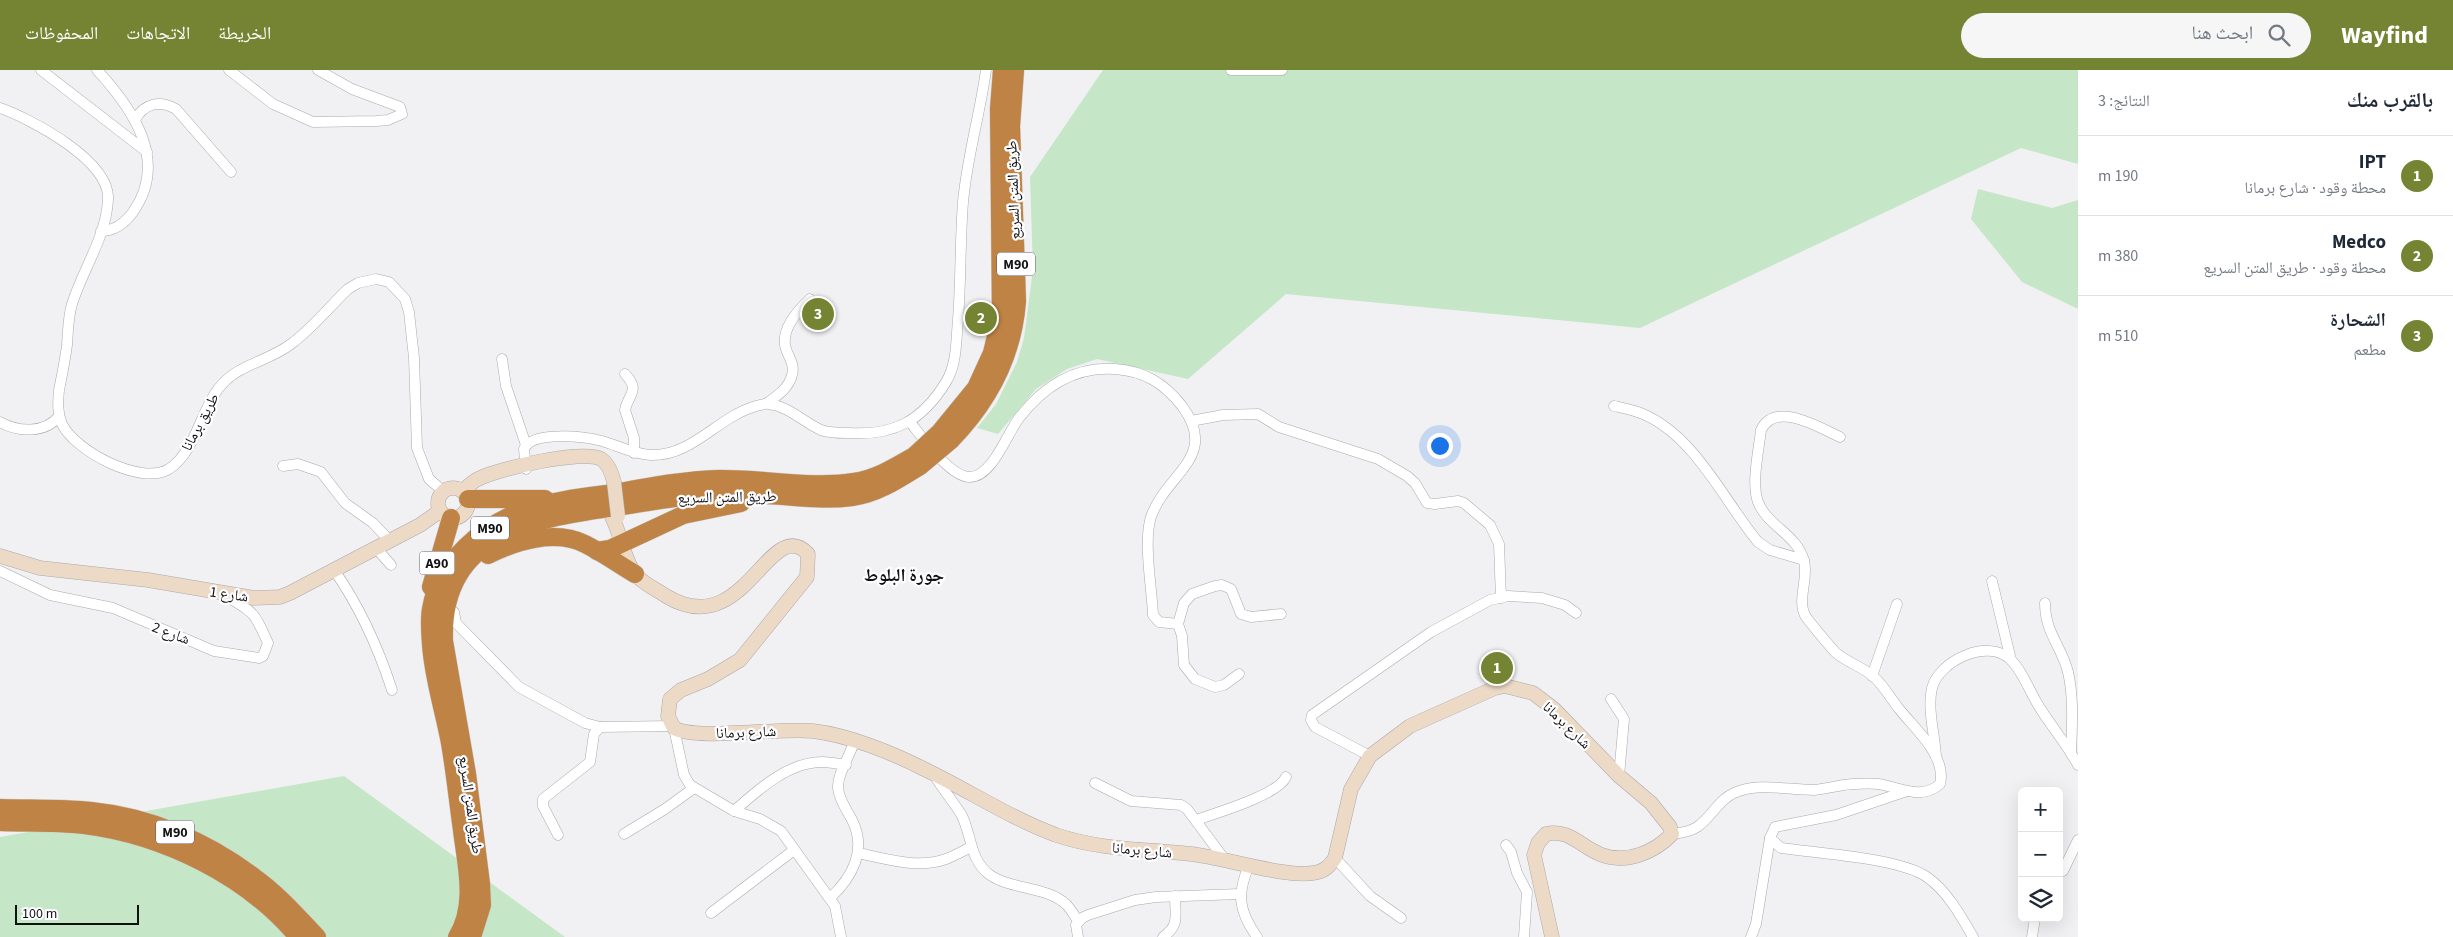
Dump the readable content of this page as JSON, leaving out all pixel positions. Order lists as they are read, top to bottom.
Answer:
{
  "streets": {
    "highway": ["طريق المتن السريع", "M90", "A90"],
    "street": [
      "طريق برمانا",
      "شارع 1",
      "شارع 2",
      "شارع برمانا"
    ]
  },
  "crossings": [
    ["طريق المتن السريع", "A90"],
    ["طريق برمانا", "A90"],
    ["طريق برمانا", "شارع 1"],
    ["A90", "شارع 1"],
    ["شارع 1", "شارع 2"]
  ],
  "districts": ["جورة البلوط"],
  "scale_bar": "100 m",
  "page": {
    "header": "Wayfind",
    "search": "ابحث هنا",
    "nav": ["الخريطة", "الاتجاهات", "المحفوظات"],
    "heading": ["بالقرب منك", "النتائج: 3"],
    "list": [
      {
        "mark": "1",
        "name": "IPT",
        "note": "محطة وقود · شارع برمانا",
        "value": "190 m"
      },
      {
        "mark": "2",
        "name": "Medco",
        "note": "محطة وقود · طريق المتن السريع",
        "value": "380 m"
      },
      {
        "mark": "3",
        "name": "الشحارة",
        "note": "مطعم",
        "value": "510 m"
      }
    ],
    "pins": ["3", "2", "1"],
    "map_buttons": ["+", "−"],
    "scale": "100 m"
  }
}
